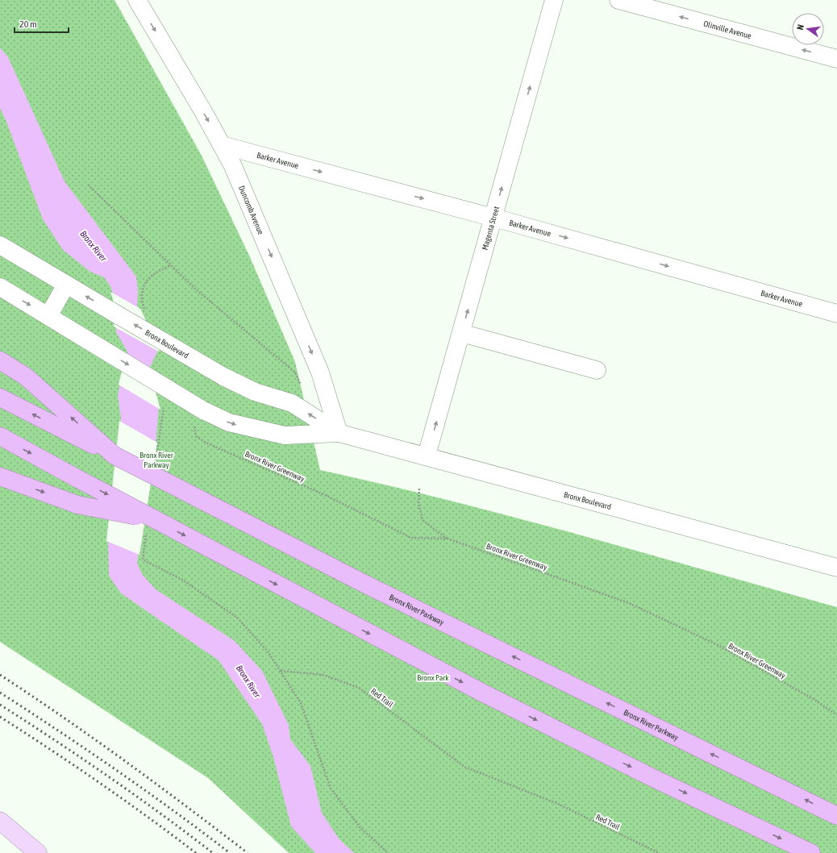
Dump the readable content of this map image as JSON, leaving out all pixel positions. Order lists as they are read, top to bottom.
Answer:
{
  "streets": {
    "highway": ["Bronx River Parkway"],
    "street": [
      "Olinville Avenue",
      "Barker Avenue",
      "Duncomb Avenue",
      "Magenta Street",
      "Bronx Boulevard"
    ],
    "path": ["Bronx River Greenway", "Red Trail"]
  },
  "crossings": [
    ["Barker Avenue", "Duncomb Avenue"],
    ["Barker Avenue", "Magenta Street"],
    ["Duncomb Avenue", "Bronx Boulevard"],
    ["Magenta Street", "Bronx Boulevard"],
    ["Bronx Boulevard", "Bronx River Greenway"]
  ],
  "one_way": [
    "Olinville Avenue",
    "Barker Avenue",
    "Duncomb Avenue",
    "Magenta Street"
  ],
  "water": ["Bronx River"],
  "parks": ["Bronx River Parkway", "Bronx Park"],
  "scale_bar": "20 m",
  "north": "left"
}
